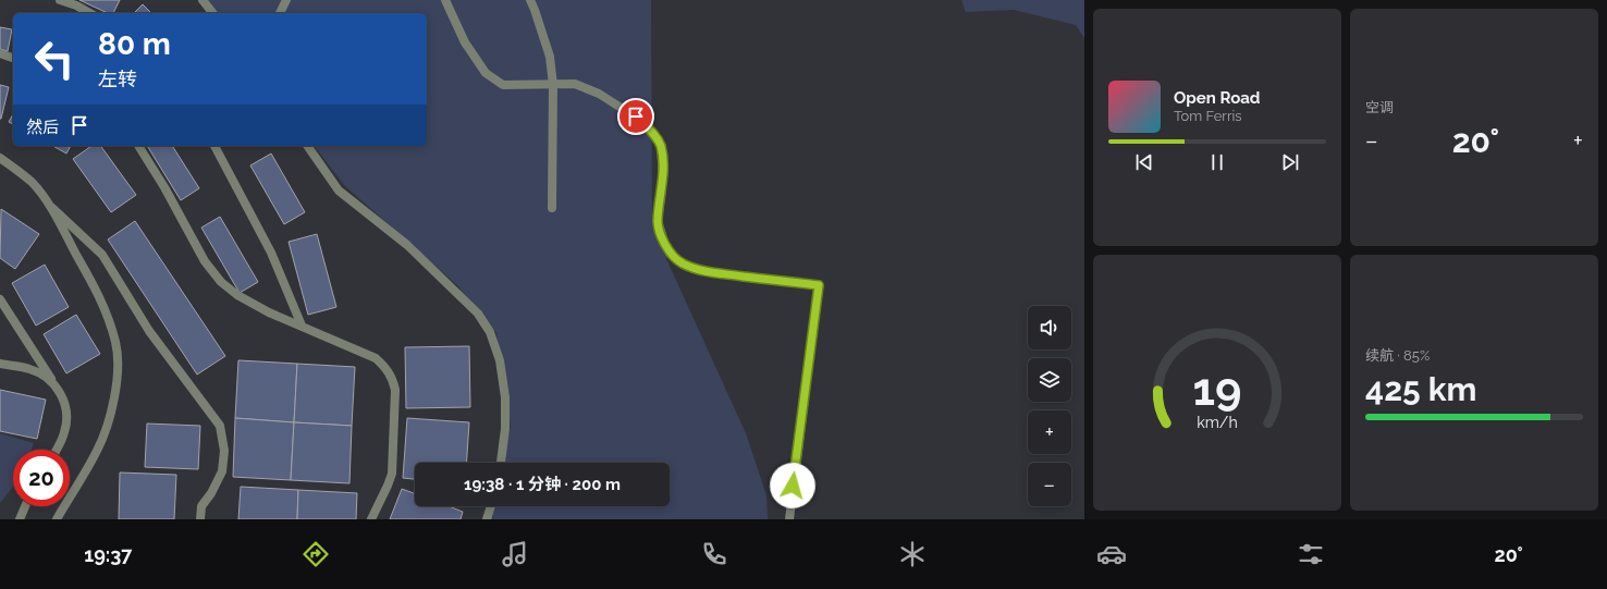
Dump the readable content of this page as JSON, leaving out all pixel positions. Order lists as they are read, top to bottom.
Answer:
{
  "page": {
    "tile": [
      "空调",
      ["续航 · 85%", "425 km"]
    ],
    "turn": ["80 m", "左转"],
    "song": ["Open Road", "Tom Ferris"],
    "then": "然后",
    "heat": ["−", "20°", "+"],
    "map_buttons": ["+", "−"],
    "limit": "20",
    "trip": "19:38 · 1 分钟 · 200 m",
    "tabs": ["19:37", "20°"],
    "gauge": ["19", "km/h"]
  }
}
